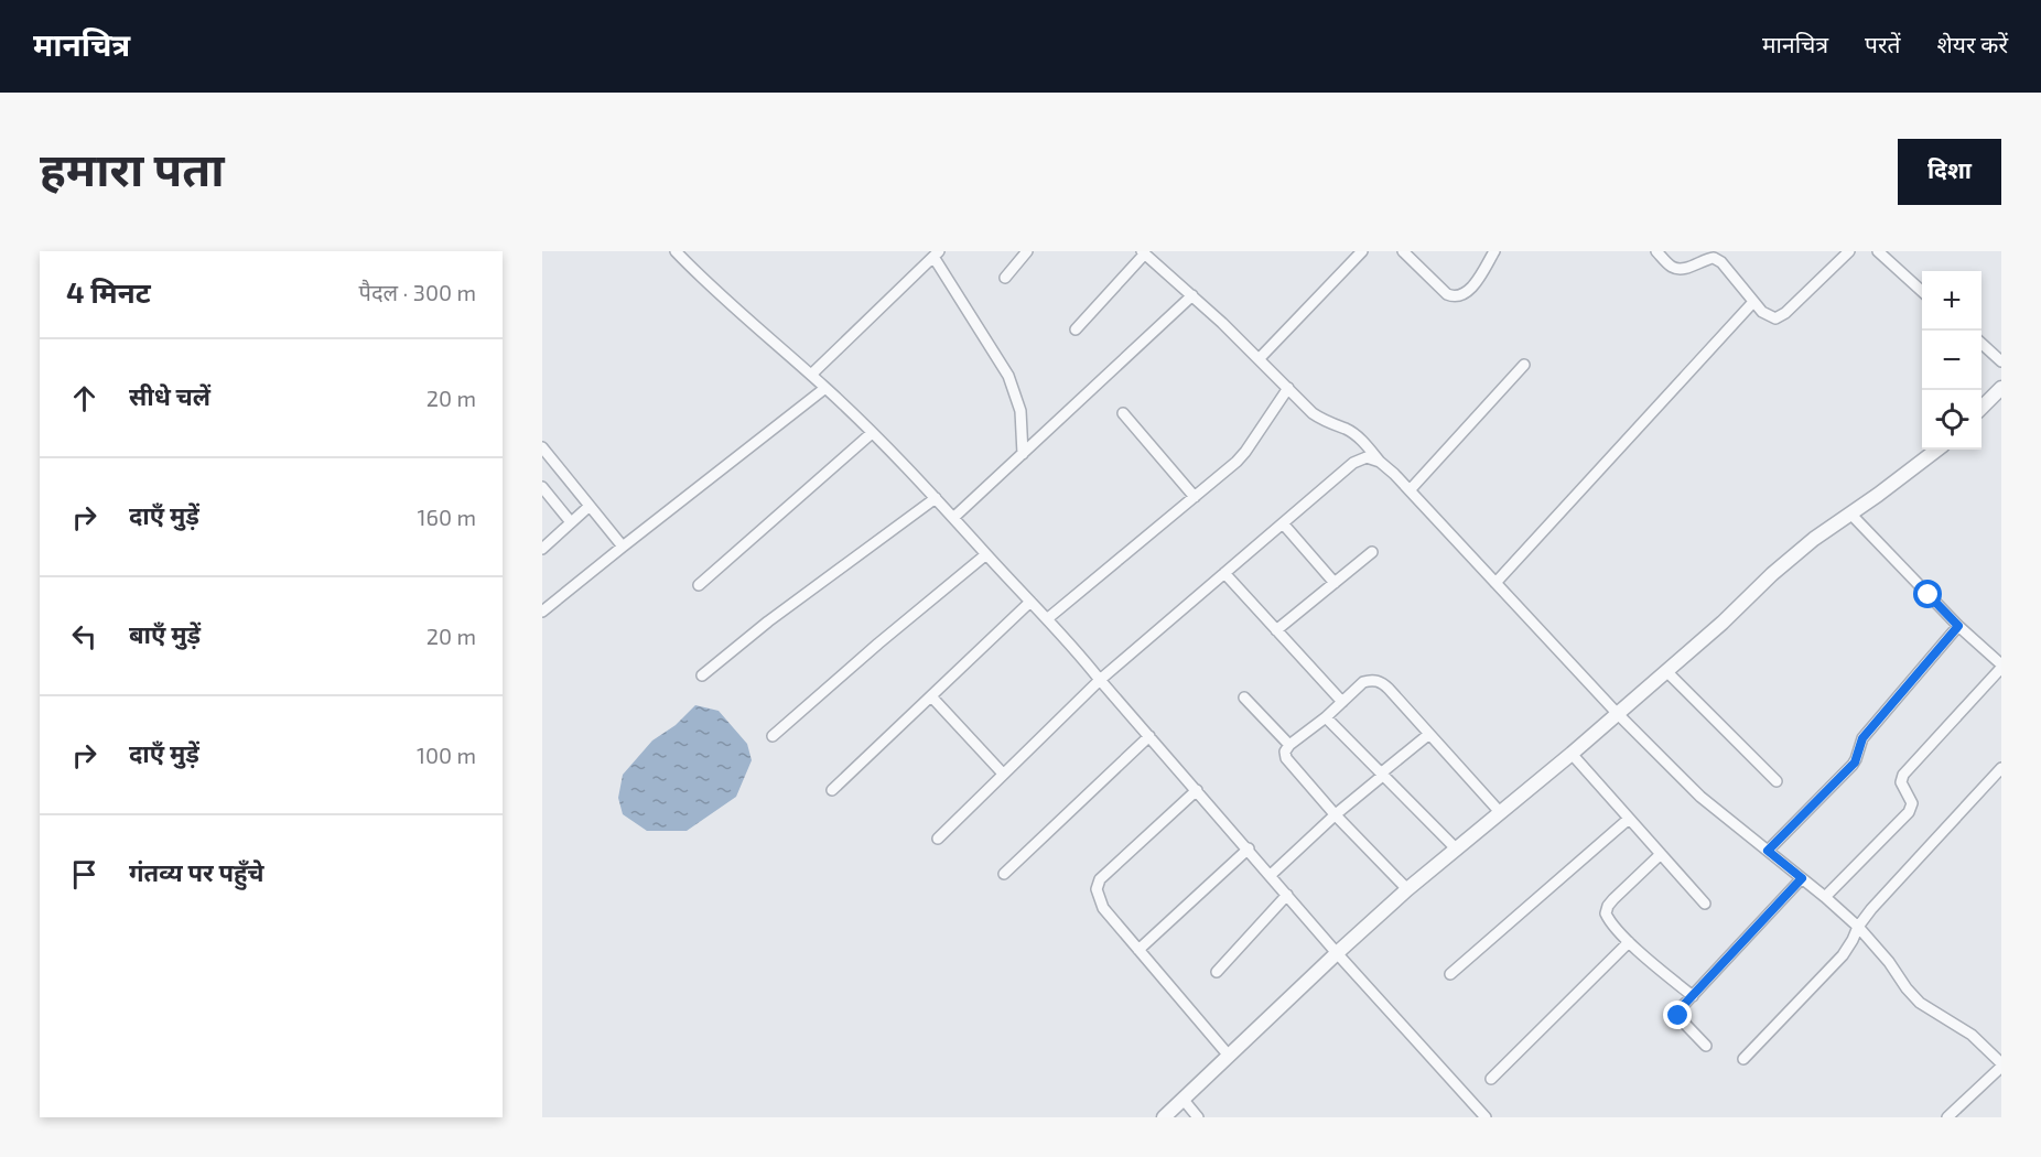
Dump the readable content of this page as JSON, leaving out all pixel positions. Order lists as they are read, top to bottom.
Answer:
{
  "page": {
    "header": "मानचित्र",
    "nav": ["मानचित्र", "परतें", "शेयर करें"],
    "buttons": "दिशा",
    "title": "हमारा पता",
    "heading": ["4 मिनट", "पैदल · 300 m"],
    "map_buttons": ["+", "−"],
    "list": [
      ["सीधे चलें", "20 m"],
      ["दाएँ मुड़ें", "160 m"],
      ["बाएँ मुड़ें", "20 m"],
      ["दाएँ मुड़ें", "100 m"],
      "गंतव्य पर पहुँचे"
    ]
  }
}
